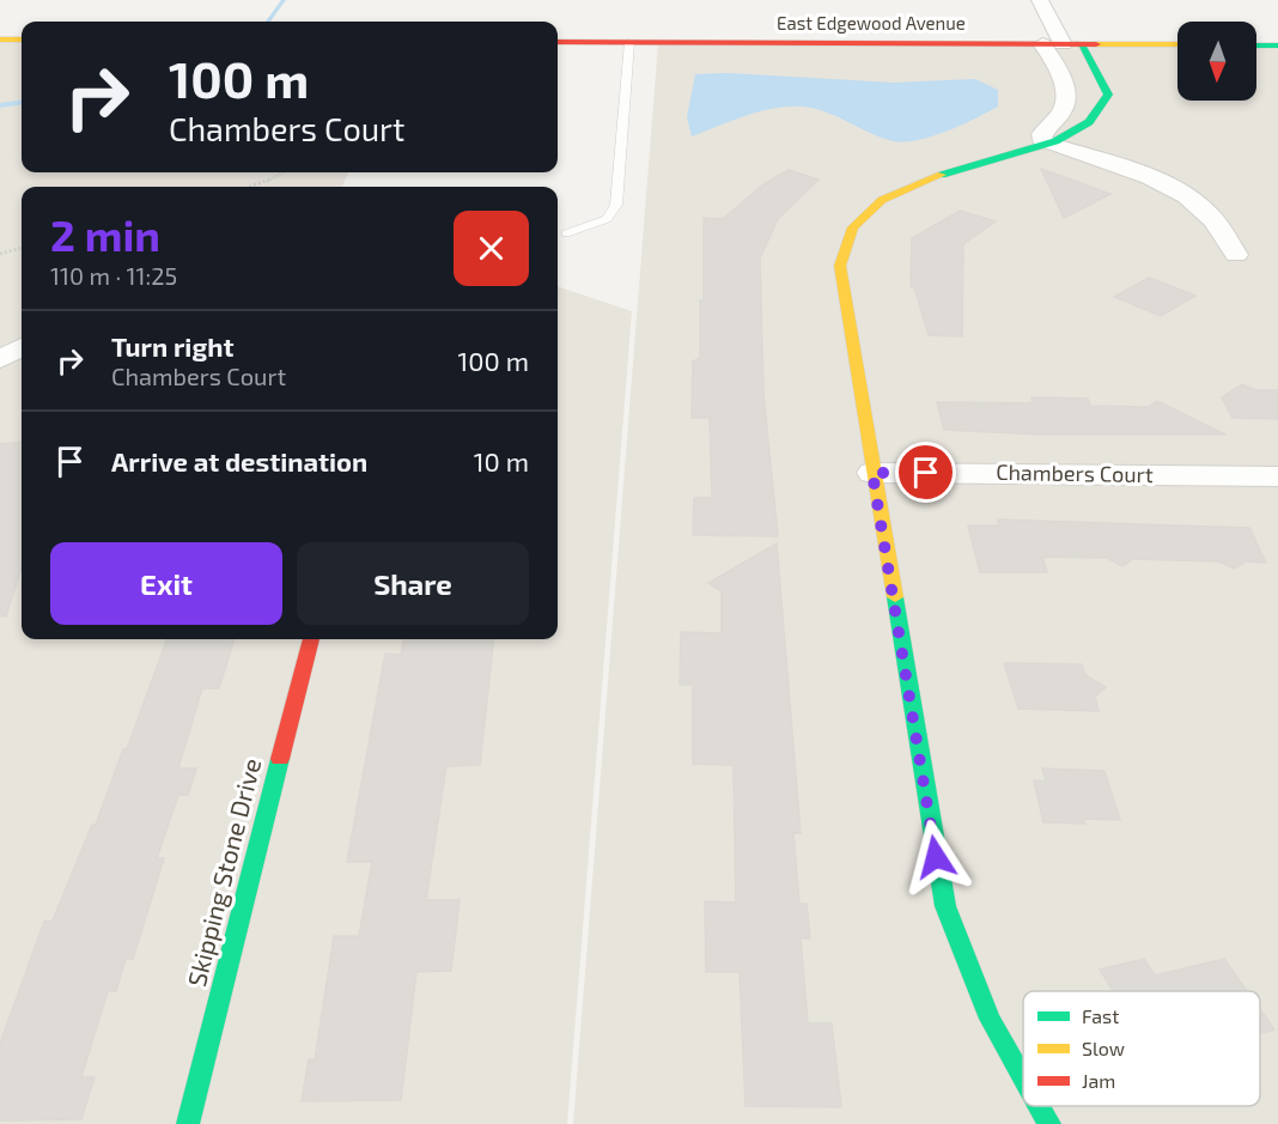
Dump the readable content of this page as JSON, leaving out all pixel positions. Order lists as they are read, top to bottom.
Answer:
{
  "streets": {
    "street": ["East Edgewood Avenue", "Chambers Court", "Skipping Stone Drive"]
  },
  "legend": ["Fast", "Slow", "Jam"],
  "north": "bottom",
  "page": {
    "turn": ["100 m", "Chambers Court"],
    "heading": ["2 min", "110 m · 11:25"],
    "list": [
      {
        "name": "Turn right",
        "note": "Chambers Court",
        "value": "100 m"
      },
      {
        "name": "Arrive at destination",
        "value": "10 m"
      }
    ],
    "buttons": ["Exit", "Share"]
  }
}
